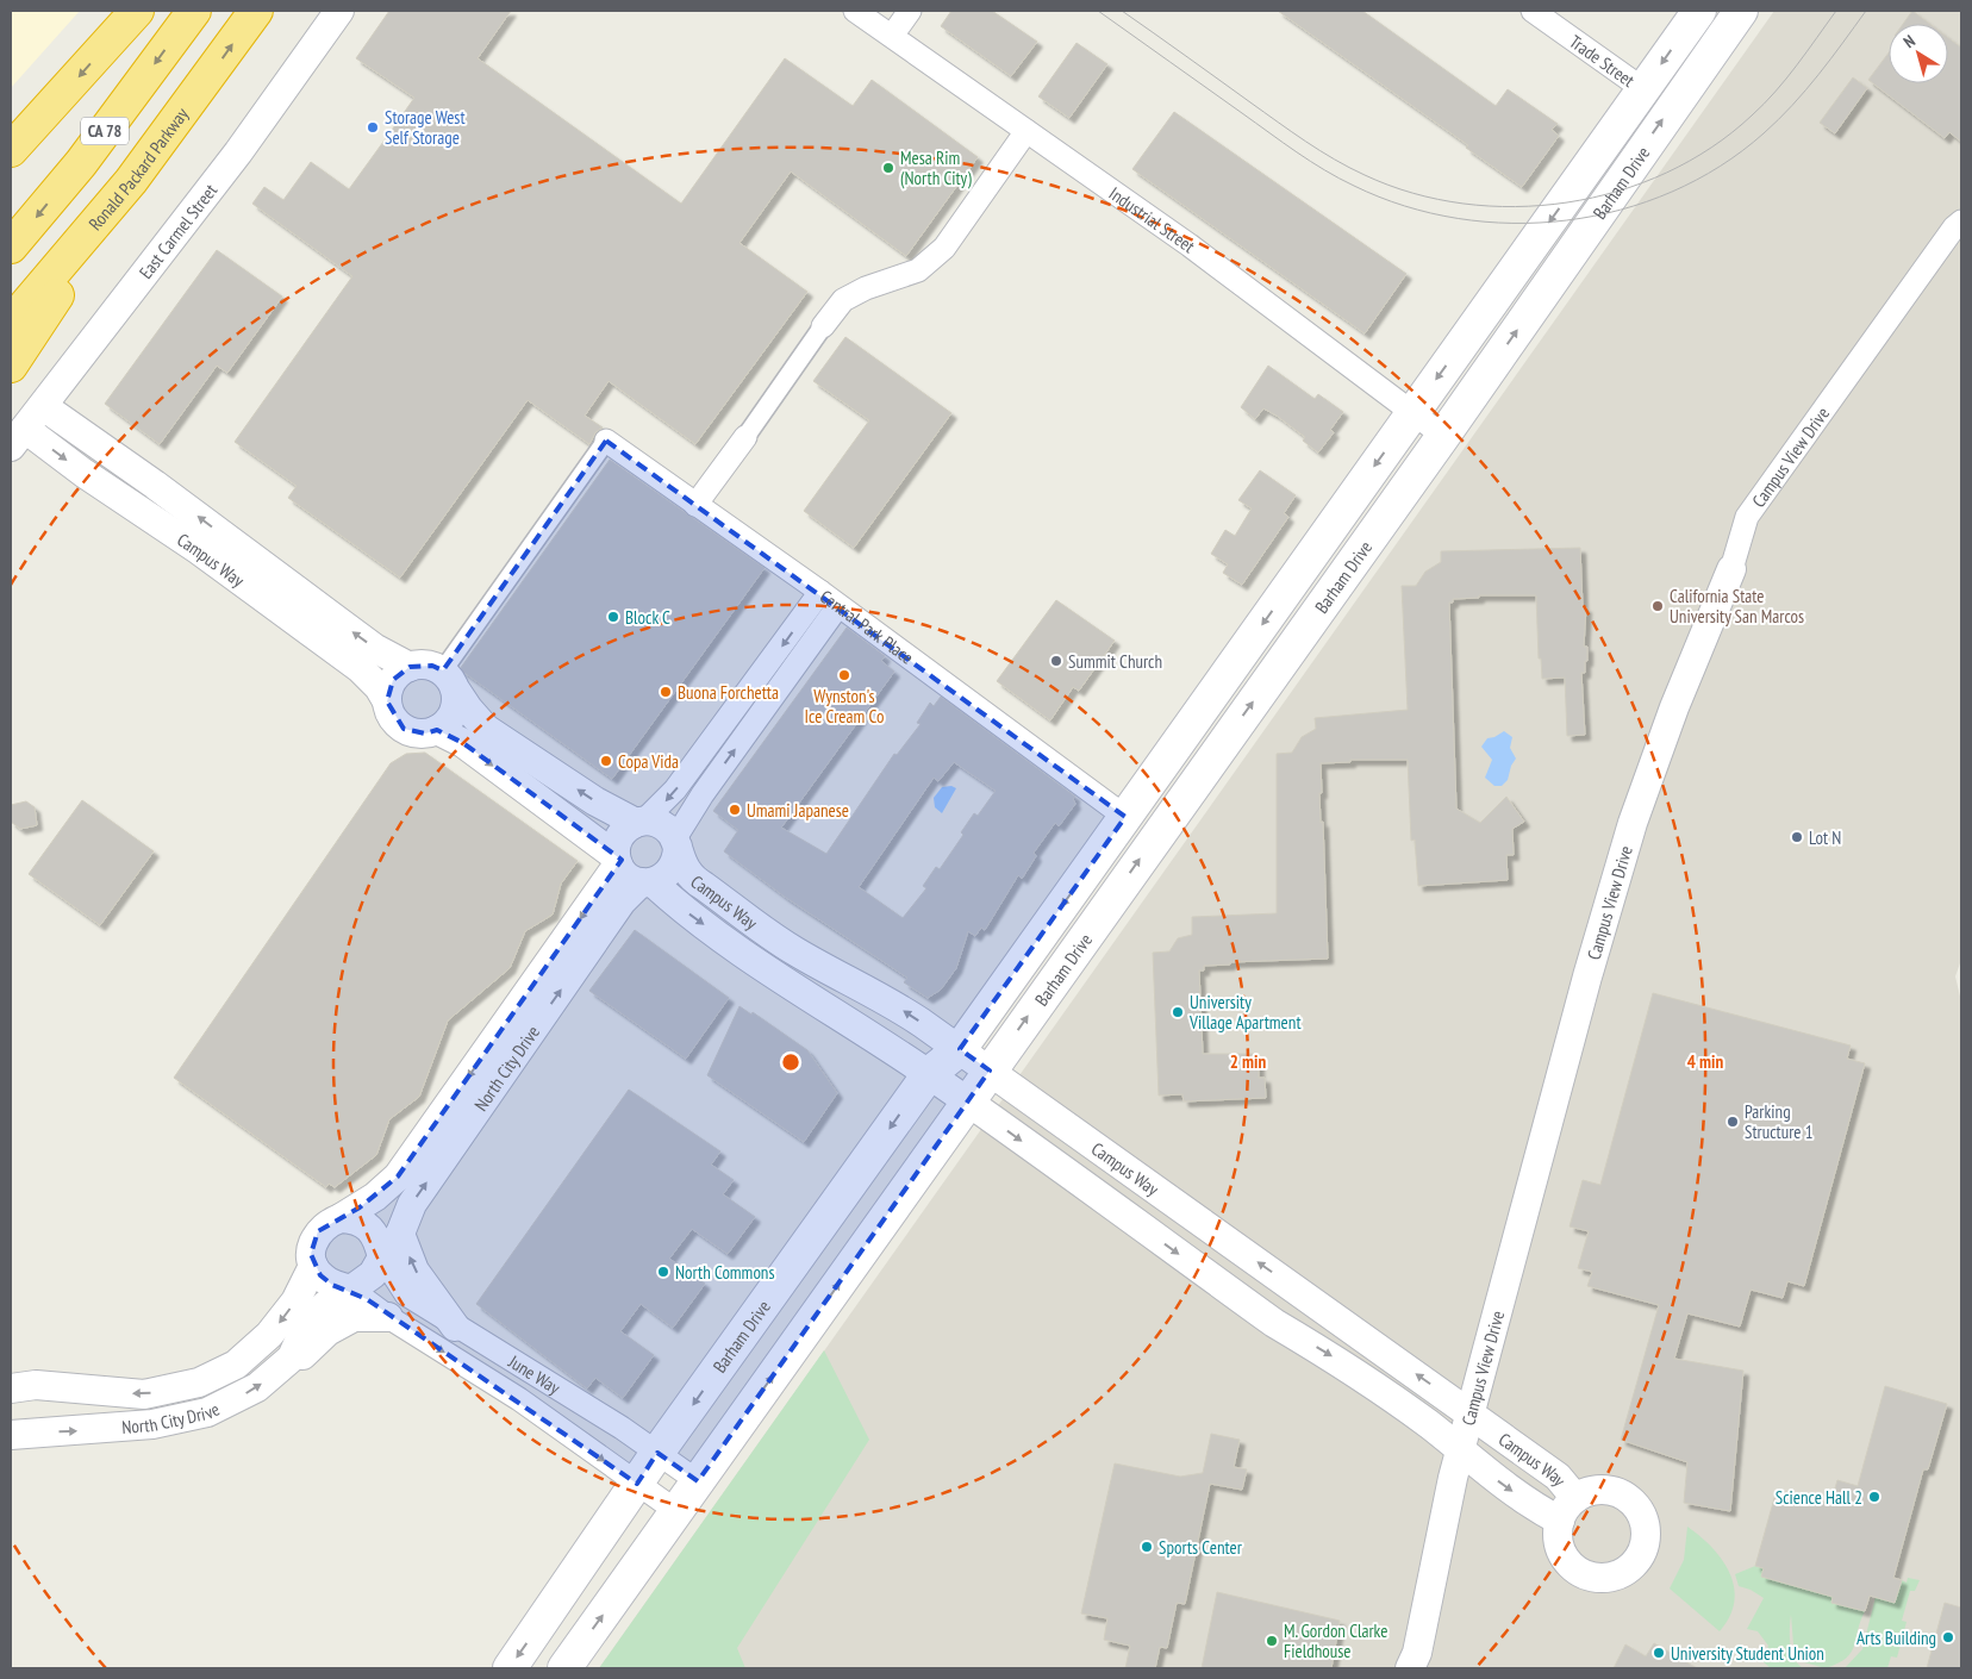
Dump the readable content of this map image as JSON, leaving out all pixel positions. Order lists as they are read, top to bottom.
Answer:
{
  "streets": {
    "highway": ["CA 78", "Ronald Packard Parkway"],
    "main road": ["Barham Drive"],
    "street": [
      "Trade Street",
      "Industrial Street",
      "East Carmel Street",
      "Campus View Drive",
      "Campus Way",
      "Central Park Place",
      "North City Drive",
      "June Way"
    ]
  },
  "crossings": [
    ["Trade Street", "Barham Drive"],
    ["Barham Drive", "Industrial Street"],
    ["Barham Drive", "Campus Way"],
    ["Barham Drive", "Central Park Place"],
    ["Barham Drive", "June Way"],
    ["East Carmel Street", "Campus Way"],
    ["Campus View Drive", "Campus Way"],
    ["Campus Way", "North City Drive"],
    ["North City Drive", "June Way"]
  ],
  "places": [
    "Storage West Self Storage",
    "Mesa Rim (North City)",
    "California State University San Marcos",
    "Block C",
    "Summit Church",
    "Wynston's Ice Cream Co",
    "Buona Forchetta",
    "Copa Vida",
    "Umami Japanese",
    "Lot N",
    "University Village Apartment",
    "Parking Structure 1",
    "North Commons",
    "Science Hall 2",
    "Sports Center",
    "Arts Building",
    "M. Gordon Clarke Fieldhouse",
    "University Student Union"
  ],
  "north": "top left",
  "rings": ["2 min", "4 min"]
}
